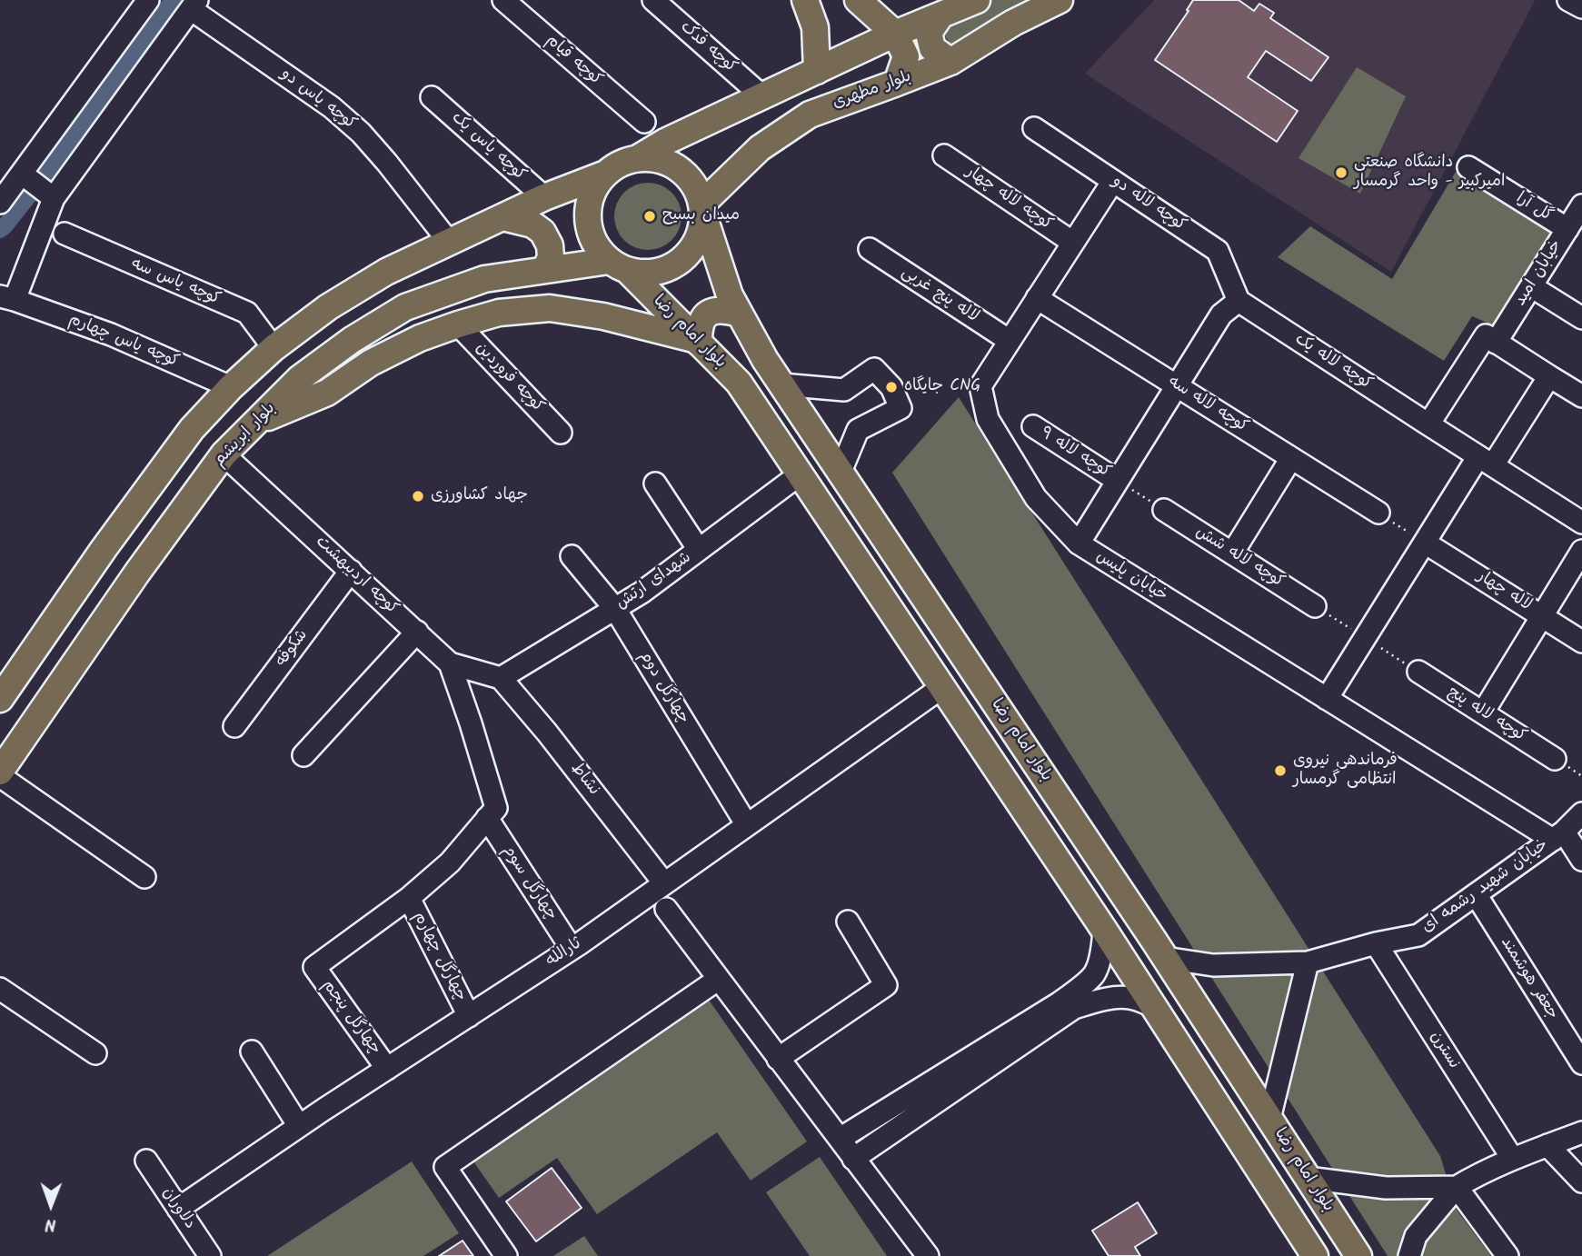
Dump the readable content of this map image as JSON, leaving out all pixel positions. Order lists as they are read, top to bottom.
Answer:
{
  "streets": {
    "main road": ["بلوار مطهری", "بلوار امام رضا", "بلوار ابریشم"],
    "street": [
      "کوچه فدک",
      "کوچه قیام",
      "کوچه یاس دو",
      "کوچه یاس یک",
      "کوچه لاله چهار",
      "کوچه لاله دو",
      "گل آرا",
      "خیابان امید",
      "کوچه یاس سه",
      "لاله پنج غربی",
      "کوچه یاس چهارم",
      "کوچه لاله یک",
      "کوچه فروردین",
      "کوچه لاله سه",
      "کوچه لاله ۹",
      "کوچه لاله شش",
      "کوچه اردیبهشت",
      "خیابان پلیس",
      "شهدای ارتش",
      "لاله چهار",
      "شکوفه",
      "چهارگل دوم",
      "کوچه لاله پنج",
      "نشاط",
      "چهارگل سوم",
      "خیابان شهید رشمه ای",
      "ثارالله",
      "چهارگل چهارم",
      "جعفر هوشمند",
      "چهارگل پنجم",
      "نسترن",
      "دلاوران"
    ]
  },
  "crossings": [
    ["بلوار مطهری", "بلوار امام رضا"],
    ["بلوار مطهری", "بلوار ابریشم"],
    ["کوچه لاله چهار", "خیابان پلیس"],
    ["کوچه لاله دو", "کوچه لاله یک"],
    ["کوچه لاله دو", "خیابان پلیس"],
    ["گل آرا", "خیابان امید"],
    ["لاله پنج غربی", "خیابان پلیس"],
    ["بلوار امام رضا", "بلوار ابریشم"],
    ["بلوار امام رضا", "شهدای ارتش"],
    ["بلوار امام رضا", "خیابان شهید رشمه ای"],
    ["بلوار امام رضا", "ثارالله"],
    ["کوچه لاله سه", "خیابان پلیس"],
    ["بلوار ابریشم", "کوچه اردیبهشت"],
    ["کوچه اردیبهشت", "شهدای ارتش"],
    ["کوچه اردیبهشت", "شکوفه"],
    ["کوچه اردیبهشت", "نشاط"],
    ["خیابان پلیس", "خیابان شهید رشمه ای"],
    ["شهدای ارتش", "چهارگل دوم"],
    ["شهدای ارتش", "نشاط"],
    ["چهارگل دوم", "ثارالله"],
    ["نشاط", "ثارالله"],
    ["چهارگل سوم", "ثارالله"],
    ["خیابان شهید رشمه ای", "جعفر هوشمند"],
    ["خیابان شهید رشمه ای", "نسترن"],
    ["ثارالله", "چهارگل چهارم"],
    ["ثارالله", "چهارگل پنجم"],
    ["ثارالله", "دلاوران"],
    ["چهارگل چهارم", "چهارگل پنجم"]
  ],
  "places": [
    "دانشگاه صنعتی امیرکبیر - واحد گرمسار",
    "میدان بسیح",
    "جایگاه CNG",
    "جهاد کشاورزی",
    "فرماندهی نیروی انتظامی گرمسار"
  ],
  "north": "bottom"
}
